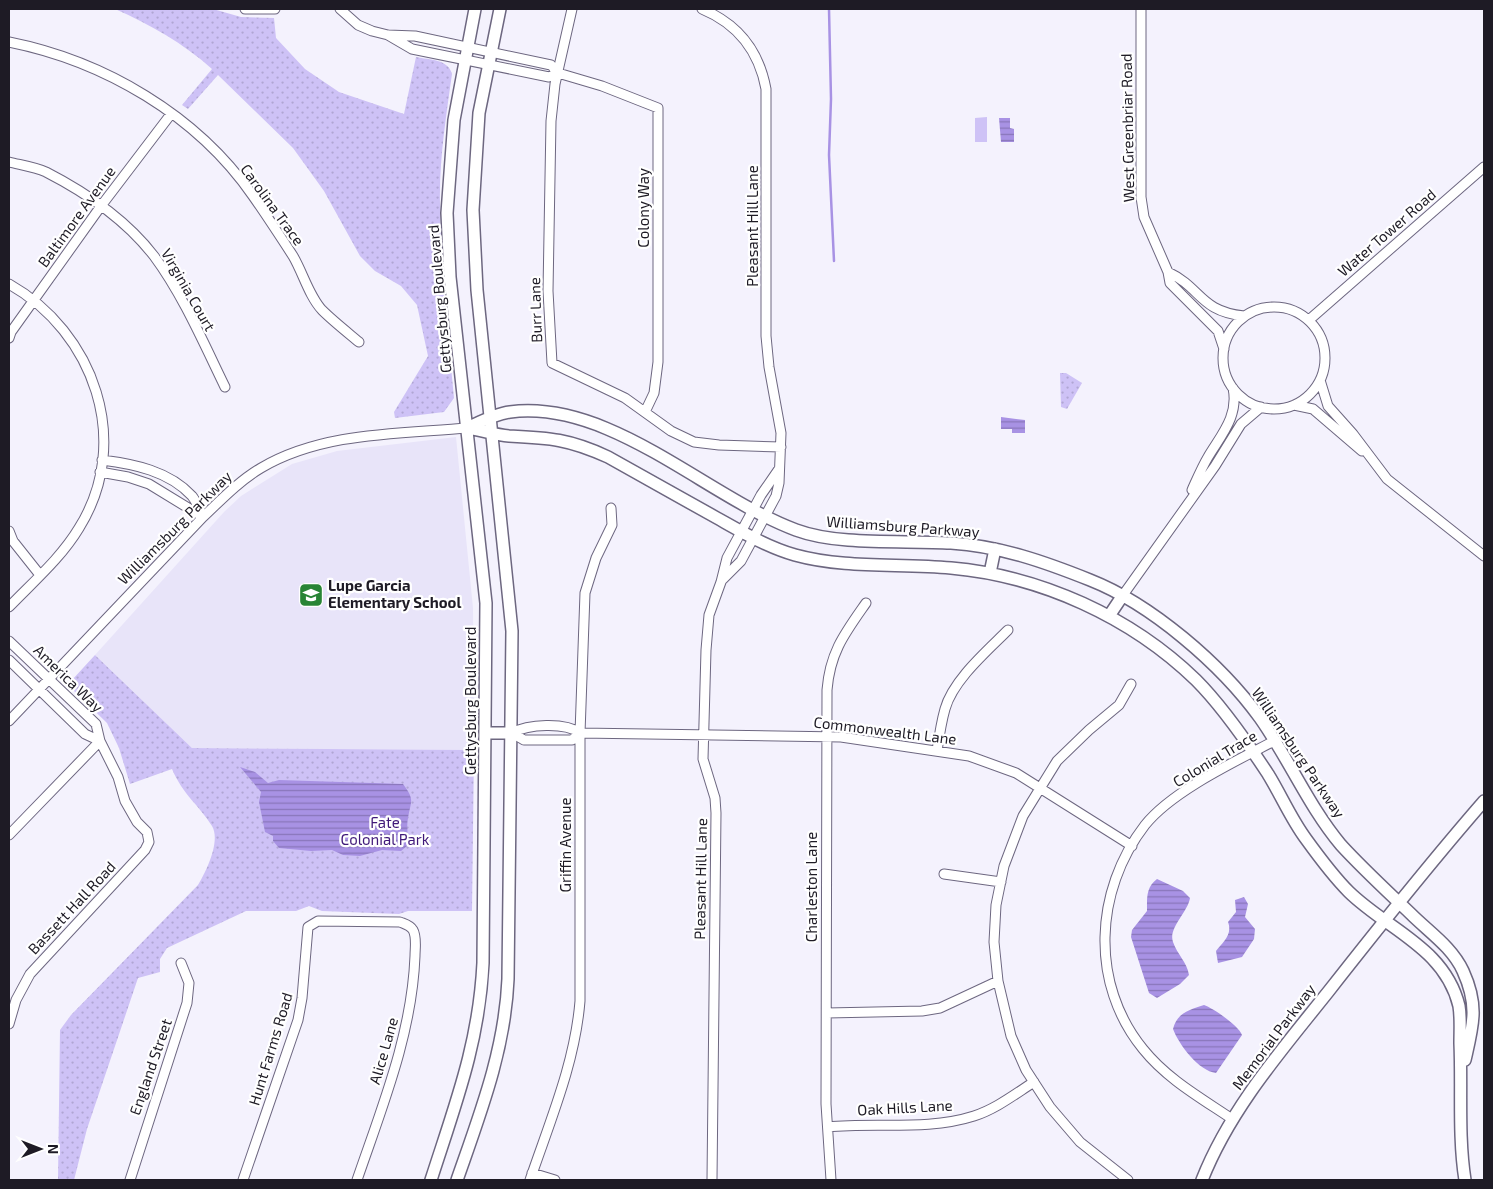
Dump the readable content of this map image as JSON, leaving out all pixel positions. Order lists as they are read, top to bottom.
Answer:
{
  "streets": {
    "street": [
      "West Greenbriar Road",
      "Carolina Trace",
      "Colony Way",
      "Baltimore Avenue",
      "Pleasant Hill Lane",
      "Water Tower Road",
      "Virginia Court",
      "Gettysburg Boulevard",
      "Burr Lane",
      "Williamsburg Parkway",
      "America Way",
      "Commonwealth Lane",
      "Colonial Trace",
      "Griffin Avenue",
      "Charleston Lane",
      "Bassett Hall Road",
      "Memorial Parkway",
      "Hunt Farms Road",
      "Alice Lane",
      "England Street",
      "Oak Hills Lane"
    ]
  },
  "crossings": [
    ["West Greenbriar Road", "Water Tower Road"],
    ["Carolina Trace", "Baltimore Avenue"],
    ["Colony Way", "Gettysburg Boulevard"],
    ["Colony Way", "Burr Lane"],
    ["Baltimore Avenue", "Virginia Court"],
    ["Pleasant Hill Lane", "Burr Lane"],
    ["Pleasant Hill Lane", "Williamsburg Parkway"],
    ["Pleasant Hill Lane", "Commonwealth Lane"],
    ["Gettysburg Boulevard", "Williamsburg Parkway"],
    ["Williamsburg Parkway", "America Way"],
    ["Williamsburg Parkway", "Colonial Trace"],
    ["Williamsburg Parkway", "Memorial Parkway"],
    ["America Way", "Bassett Hall Road"],
    ["Commonwealth Lane", "Colonial Trace"],
    ["Commonwealth Lane", "Griffin Avenue"],
    ["Commonwealth Lane", "Charleston Lane"],
    ["Colonial Trace", "Memorial Parkway"],
    ["Charleston Lane", "Oak Hills Lane"],
    ["Hunt Farms Road", "Alice Lane"]
  ],
  "parks": ["Fate Colonial Park"],
  "places": {
    "school or university": ["Lupe Garcia Elementary School"]
  },
  "north": "right"
}
